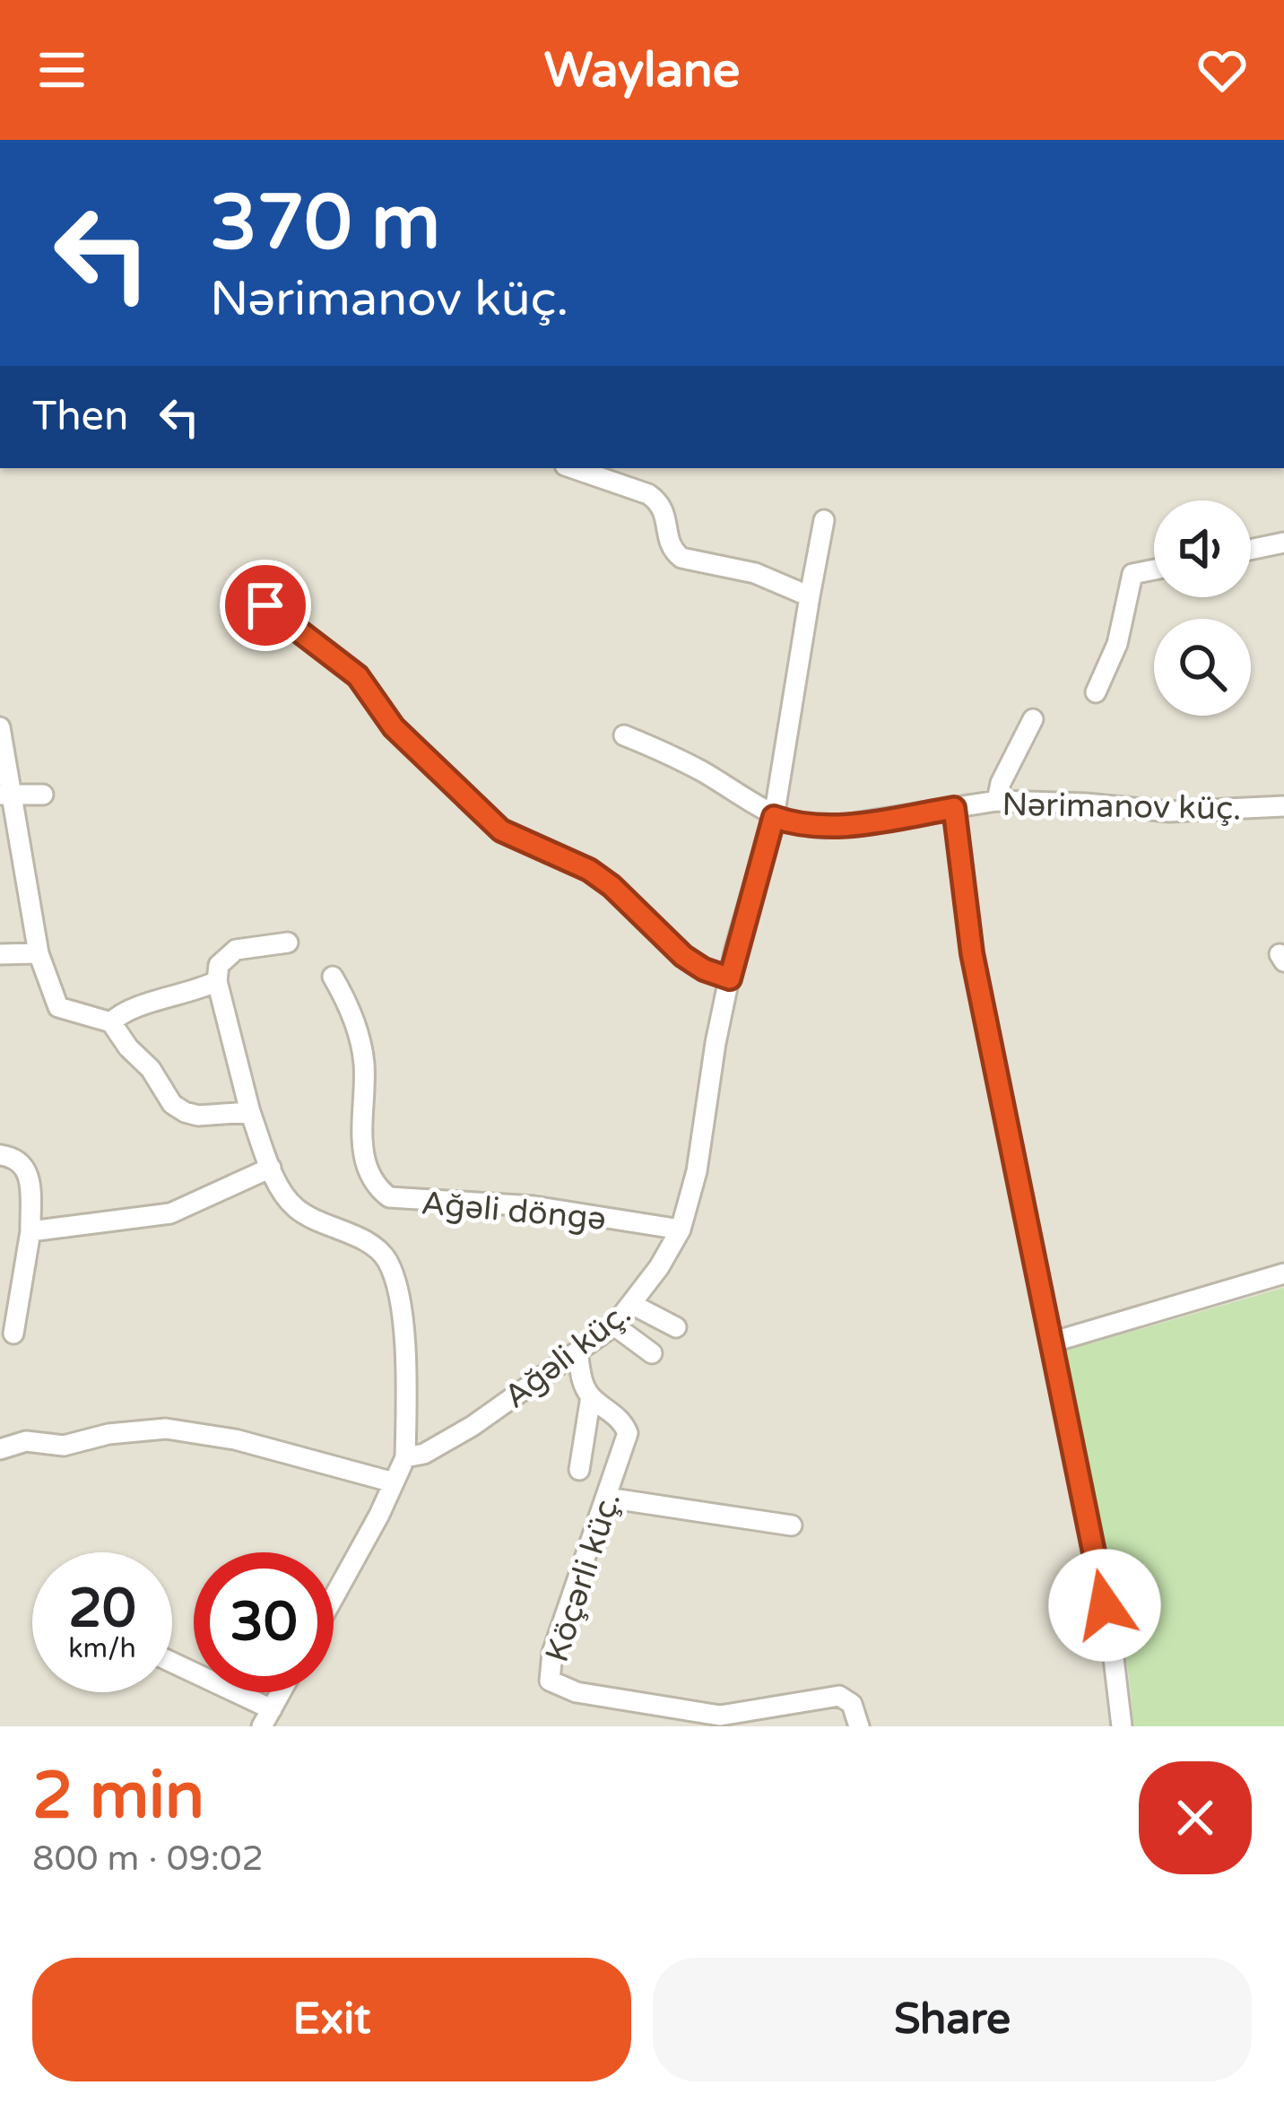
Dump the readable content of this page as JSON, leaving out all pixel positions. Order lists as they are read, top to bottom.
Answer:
{
  "streets": {
    "street": [
      "Nərimanov küç.",
      "Ağəli döngə",
      "Ağəli küç.",
      "Köçərli küç."
    ]
  },
  "crossings": [
    ["Nərimanov küç.", "Ağəli küç."],
    ["Ağəli döngə", "Ağəli küç."],
    ["Ağəli küç.", "Köçərli küç."]
  ],
  "page": {
    "header": "Waylane",
    "turn": ["370 m", "Nərimanov küç."],
    "then": "Then",
    "speed": "20 km/h",
    "limit": "30",
    "heading": ["2 min", "800 m · 09:02"],
    "buttons": ["Exit", "Share"]
  }
}
